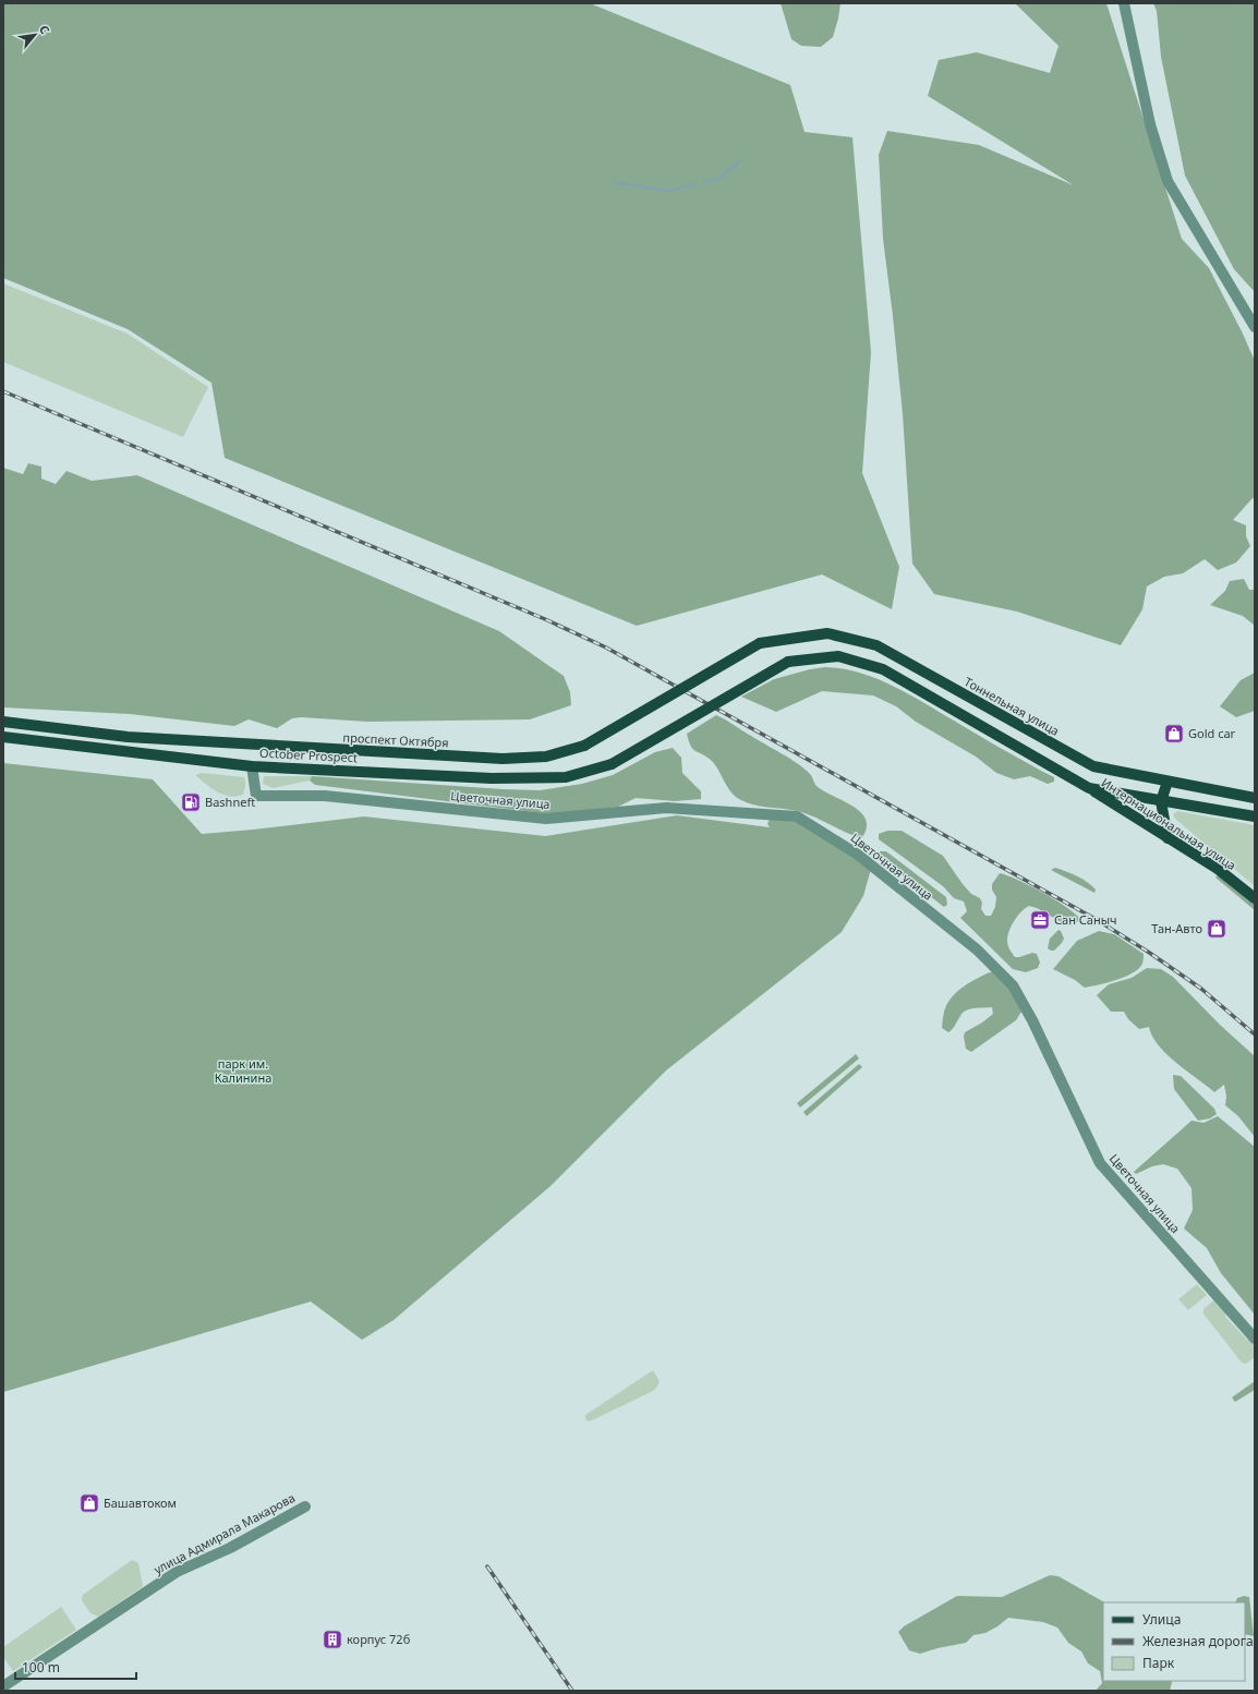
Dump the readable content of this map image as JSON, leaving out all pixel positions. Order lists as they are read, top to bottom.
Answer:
{
  "streets": {
    "main road": [
      "Тоннельная улица",
      "проспект Октября",
      "October Prospect",
      "Интернациональная улица"
    ],
    "street": ["Цветочная улица", "улица Адмирала Макарова"]
  },
  "crossings": [
    ["Тоннельная улица", "проспект Октября"],
    ["October Prospect", "Цветочная улица"],
    ["October Prospect", "Интернациональная улица"]
  ],
  "parks": ["парк им. Калинина"],
  "places": {
    "shop": ["Gold car", "Тан-Авто", "Башавтоком"],
    "fuel station": ["Bashneft"],
    "office": ["Сан Саныч"],
    "building": ["корпус 72б"]
  },
  "legend": ["Улица", "Железная дорога", "Парк"],
  "scale_bar": "100 m",
  "north": "top right"
}
